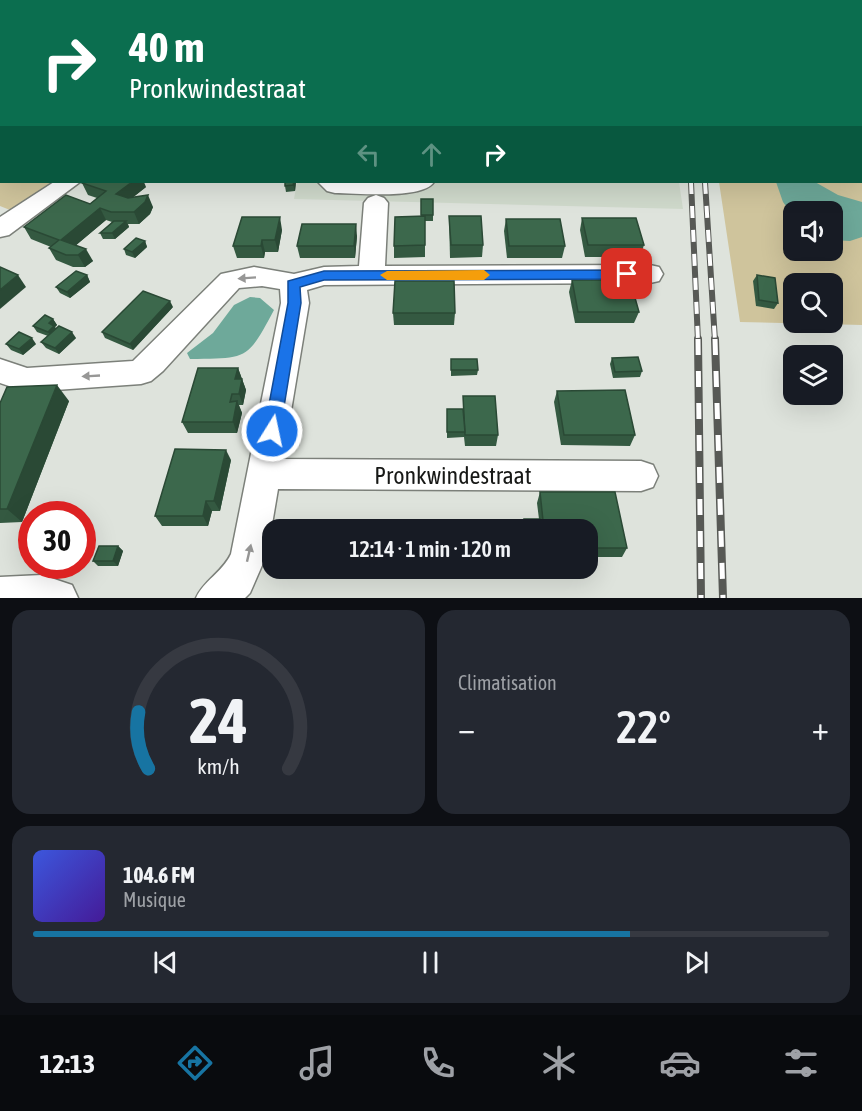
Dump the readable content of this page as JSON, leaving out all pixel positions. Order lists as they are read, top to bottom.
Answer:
{
  "streets": {
    "street": ["Pronkwindestraat"]
  },
  "page": {
    "turn": ["40 m", "Pronkwindestraat"],
    "limit": "30",
    "trip": "12:14 · 1 min · 120 m",
    "tile": "Climatisation",
    "heat": ["−", "22°", "+"],
    "song": ["104.6 FM", "Musique"],
    "tabs": "12:13",
    "gauge": ["24", "km/h"]
  }
}
